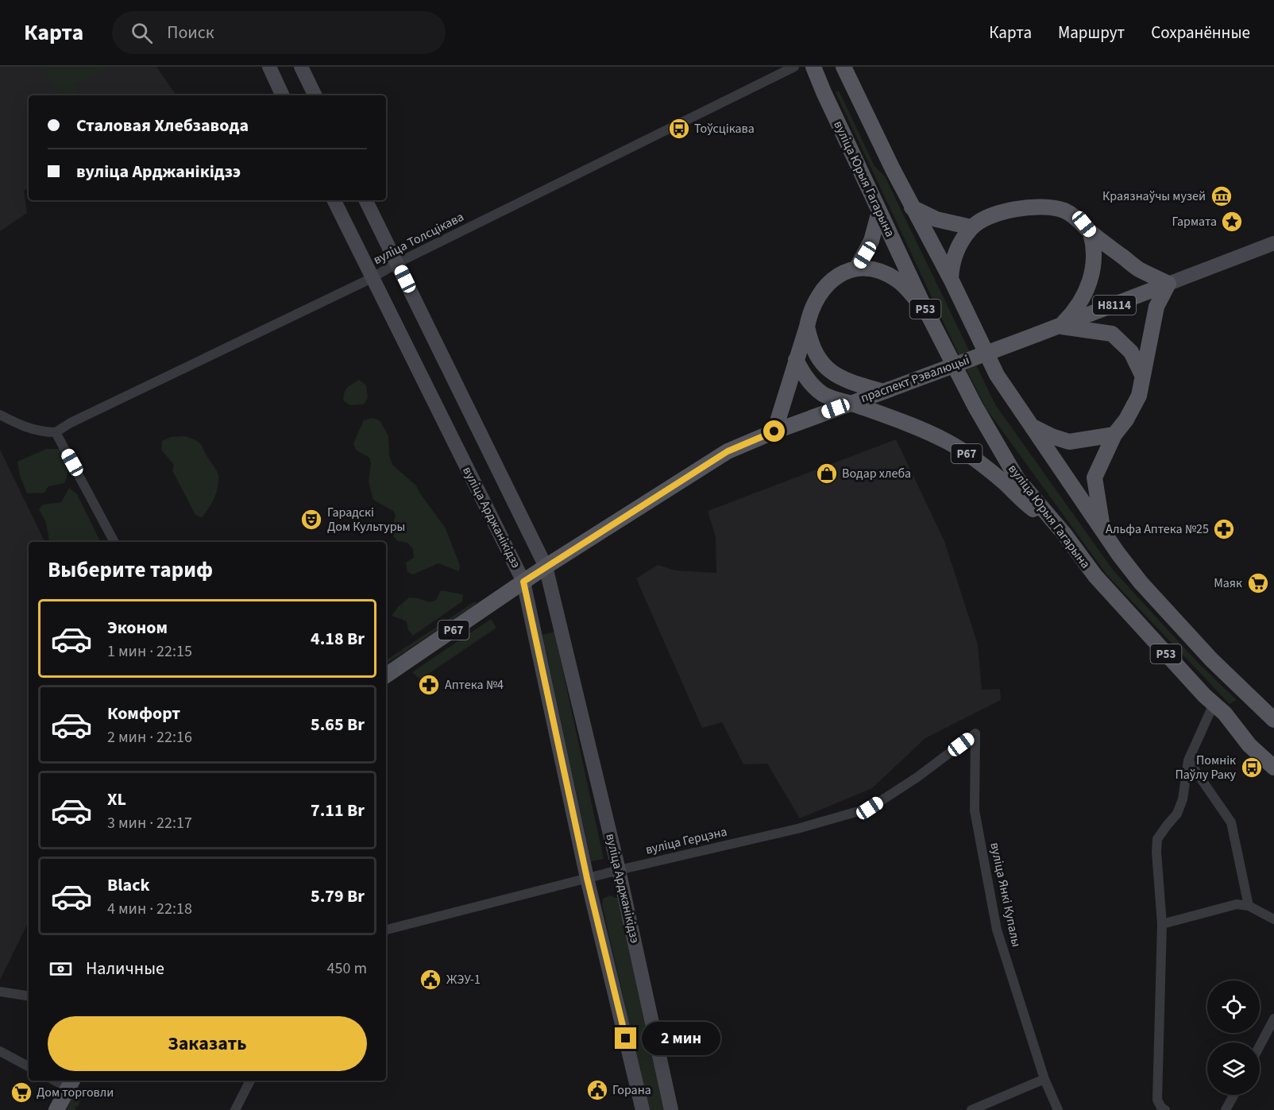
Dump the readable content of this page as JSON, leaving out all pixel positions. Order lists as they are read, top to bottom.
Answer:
{
  "streets": {
    "main road": [
      "вуліца Юрыя Гагарына",
      "Н8114",
      "Р53",
      "праспект Рэвалюцыі",
      "Р67",
      "вуліца Арджанікідзэ"
    ],
    "street": ["вуліца Толсцікава", "вуліца Герцэна", "вуліца Янкі Купалы"]
  },
  "crossings": [
    ["вуліца Юрыя Гагарына", "Р67"],
    ["вуліца Толсцікава", "вуліца Арджанікідзэ"],
    ["праспект Рэвалюцыі", "Р67"],
    ["праспект Рэвалюцыі", "вуліца Арджанікідзэ"],
    ["вуліца Арджанікідзэ", "вуліца Герцэна"],
    ["вуліца Герцэна", "вуліца Янкі Купалы"]
  ],
  "places": {
    "bus stop": ["Тоўсцікава", "Помнік Паўлу Раку"],
    "museum": ["Краязнаўчы музей"],
    "place": ["Гармата"],
    "shop": ["Водар хлеба"],
    "theatre": ["Гарадскі Дом Культуры"],
    "pharmacy": ["Альфа Аптека №25", "Аптека №4"],
    "supermarket": ["Маяк", "Дом торговли"],
    "public building": ["ЖЭУ-1", "Горана"]
  },
  "page": {
    "header": "Карта",
    "search": "Поиск",
    "nav": ["Карта", "Маршрут", "Сохранённые"],
    "banner": ["Сталовая Хлебзавода", "вуліца Арджанікідзэ"],
    "heading": "Выберите тариф",
    "list": [
      {
        "name": "Эконом",
        "note": "1 мин · 22:15",
        "value": "4.18 Br"
      },
      {
        "name": "Комфорт",
        "note": "2 мин · 22:16",
        "value": "5.65 Br"
      },
      {
        "name": "XL",
        "note": "3 мин · 22:17",
        "value": "7.11 Br"
      },
      {
        "name": "Black",
        "note": "4 мин · 22:18",
        "value": "5.79 Br"
      }
    ],
    "pay": ["Наличные", "450 m"],
    "buttons": "Заказать",
    "bubble": "2 мин"
  }
}
